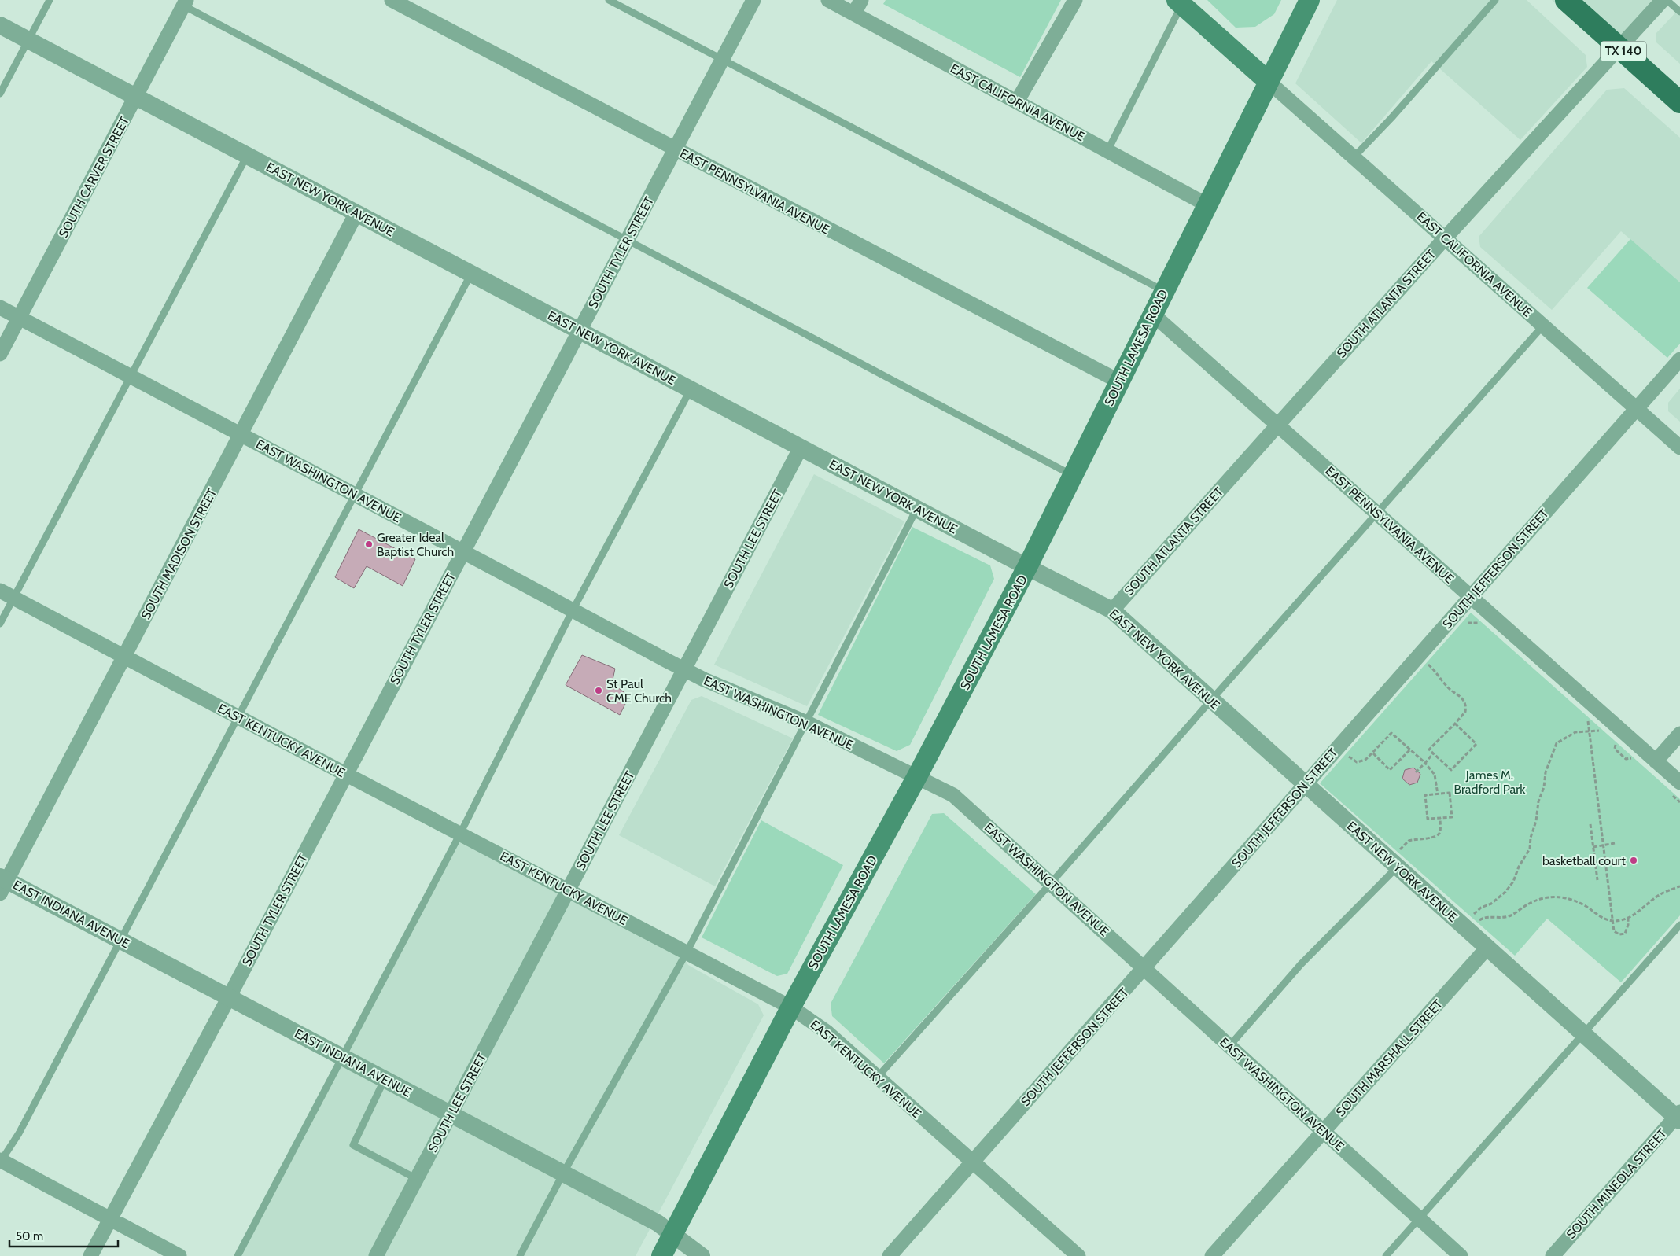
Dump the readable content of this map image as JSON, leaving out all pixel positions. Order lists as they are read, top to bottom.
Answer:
{
  "streets": {
    "main road": ["TX 140", "SOUTH LAMESA ROAD"],
    "street": [
      "EAST CALIFORNIA AVENUE",
      "SOUTH CARVER STREET",
      "EAST PENNSYLVANIA AVENUE",
      "EAST NEW YORK AVENUE",
      "SOUTH TYLER STREET",
      "SOUTH ATLANTA STREET",
      "EAST WASHINGTON AVENUE",
      "SOUTH LEE STREET",
      "SOUTH MADISON STREET",
      "SOUTH JEFFERSON STREET",
      "EAST KENTUCKY AVENUE",
      "EAST INDIANA AVENUE",
      "SOUTH MARSHALL STREET",
      "SOUTH MINEOLA STREET"
    ]
  },
  "crossings": [
    ["TX 140", "SOUTH ATLANTA STREET"],
    ["EAST CALIFORNIA AVENUE", "SOUTH ATLANTA STREET"],
    ["EAST CALIFORNIA AVENUE", "SOUTH LAMESA ROAD"],
    ["EAST CALIFORNIA AVENUE", "SOUTH JEFFERSON STREET"],
    ["SOUTH CARVER STREET", "EAST NEW YORK AVENUE"],
    ["SOUTH CARVER STREET", "EAST WASHINGTON AVENUE"],
    ["EAST PENNSYLVANIA AVENUE", "SOUTH TYLER STREET"],
    ["EAST PENNSYLVANIA AVENUE", "SOUTH ATLANTA STREET"],
    ["EAST PENNSYLVANIA AVENUE", "SOUTH LAMESA ROAD"],
    ["EAST PENNSYLVANIA AVENUE", "SOUTH JEFFERSON STREET"],
    ["EAST NEW YORK AVENUE", "SOUTH TYLER STREET"],
    ["EAST NEW YORK AVENUE", "SOUTH ATLANTA STREET"],
    ["EAST NEW YORK AVENUE", "SOUTH LAMESA ROAD"],
    ["EAST NEW YORK AVENUE", "SOUTH LEE STREET"],
    ["EAST NEW YORK AVENUE", "SOUTH MADISON STREET"],
    ["EAST NEW YORK AVENUE", "SOUTH JEFFERSON STREET"],
    ["EAST NEW YORK AVENUE", "SOUTH MARSHALL STREET"],
    ["EAST NEW YORK AVENUE", "SOUTH MINEOLA STREET"],
    ["SOUTH TYLER STREET", "EAST WASHINGTON AVENUE"],
    ["SOUTH TYLER STREET", "EAST KENTUCKY AVENUE"],
    ["SOUTH TYLER STREET", "EAST INDIANA AVENUE"],
    ["SOUTH LAMESA ROAD", "EAST WASHINGTON AVENUE"],
    ["SOUTH LAMESA ROAD", "EAST KENTUCKY AVENUE"],
    ["SOUTH LAMESA ROAD", "EAST INDIANA AVENUE"],
    ["EAST WASHINGTON AVENUE", "SOUTH LEE STREET"],
    ["EAST WASHINGTON AVENUE", "SOUTH MADISON STREET"],
    ["EAST WASHINGTON AVENUE", "SOUTH JEFFERSON STREET"],
    ["EAST WASHINGTON AVENUE", "SOUTH MARSHALL STREET"],
    ["SOUTH LEE STREET", "EAST KENTUCKY AVENUE"],
    ["SOUTH LEE STREET", "EAST INDIANA AVENUE"],
    ["SOUTH MADISON STREET", "EAST KENTUCKY AVENUE"],
    ["SOUTH MADISON STREET", "EAST INDIANA AVENUE"],
    ["SOUTH JEFFERSON STREET", "EAST KENTUCKY AVENUE"]
  ],
  "parks": ["James M. Bradford Park"],
  "places": ["Greater Ideal Baptist Church", "St Paul CME Church", "basketball court"],
  "scale_bar": "50 m"
}
